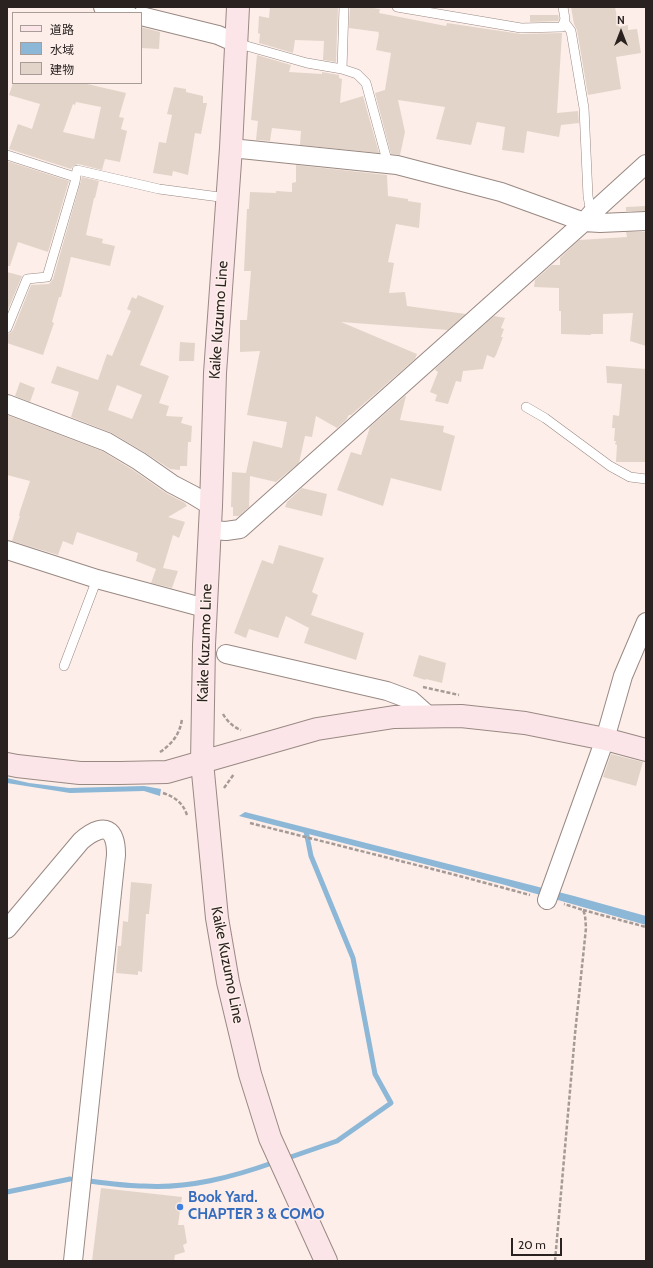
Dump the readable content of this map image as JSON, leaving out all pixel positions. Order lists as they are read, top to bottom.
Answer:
{
  "streets": {
    "main road": ["Kaike Kuzumo Line"]
  },
  "places": ["Book Yard. CHAPTER 3 & COMO"],
  "legend": ["道路", "水域", "建物"],
  "scale_bar": "20 m",
  "north": "top"
}
